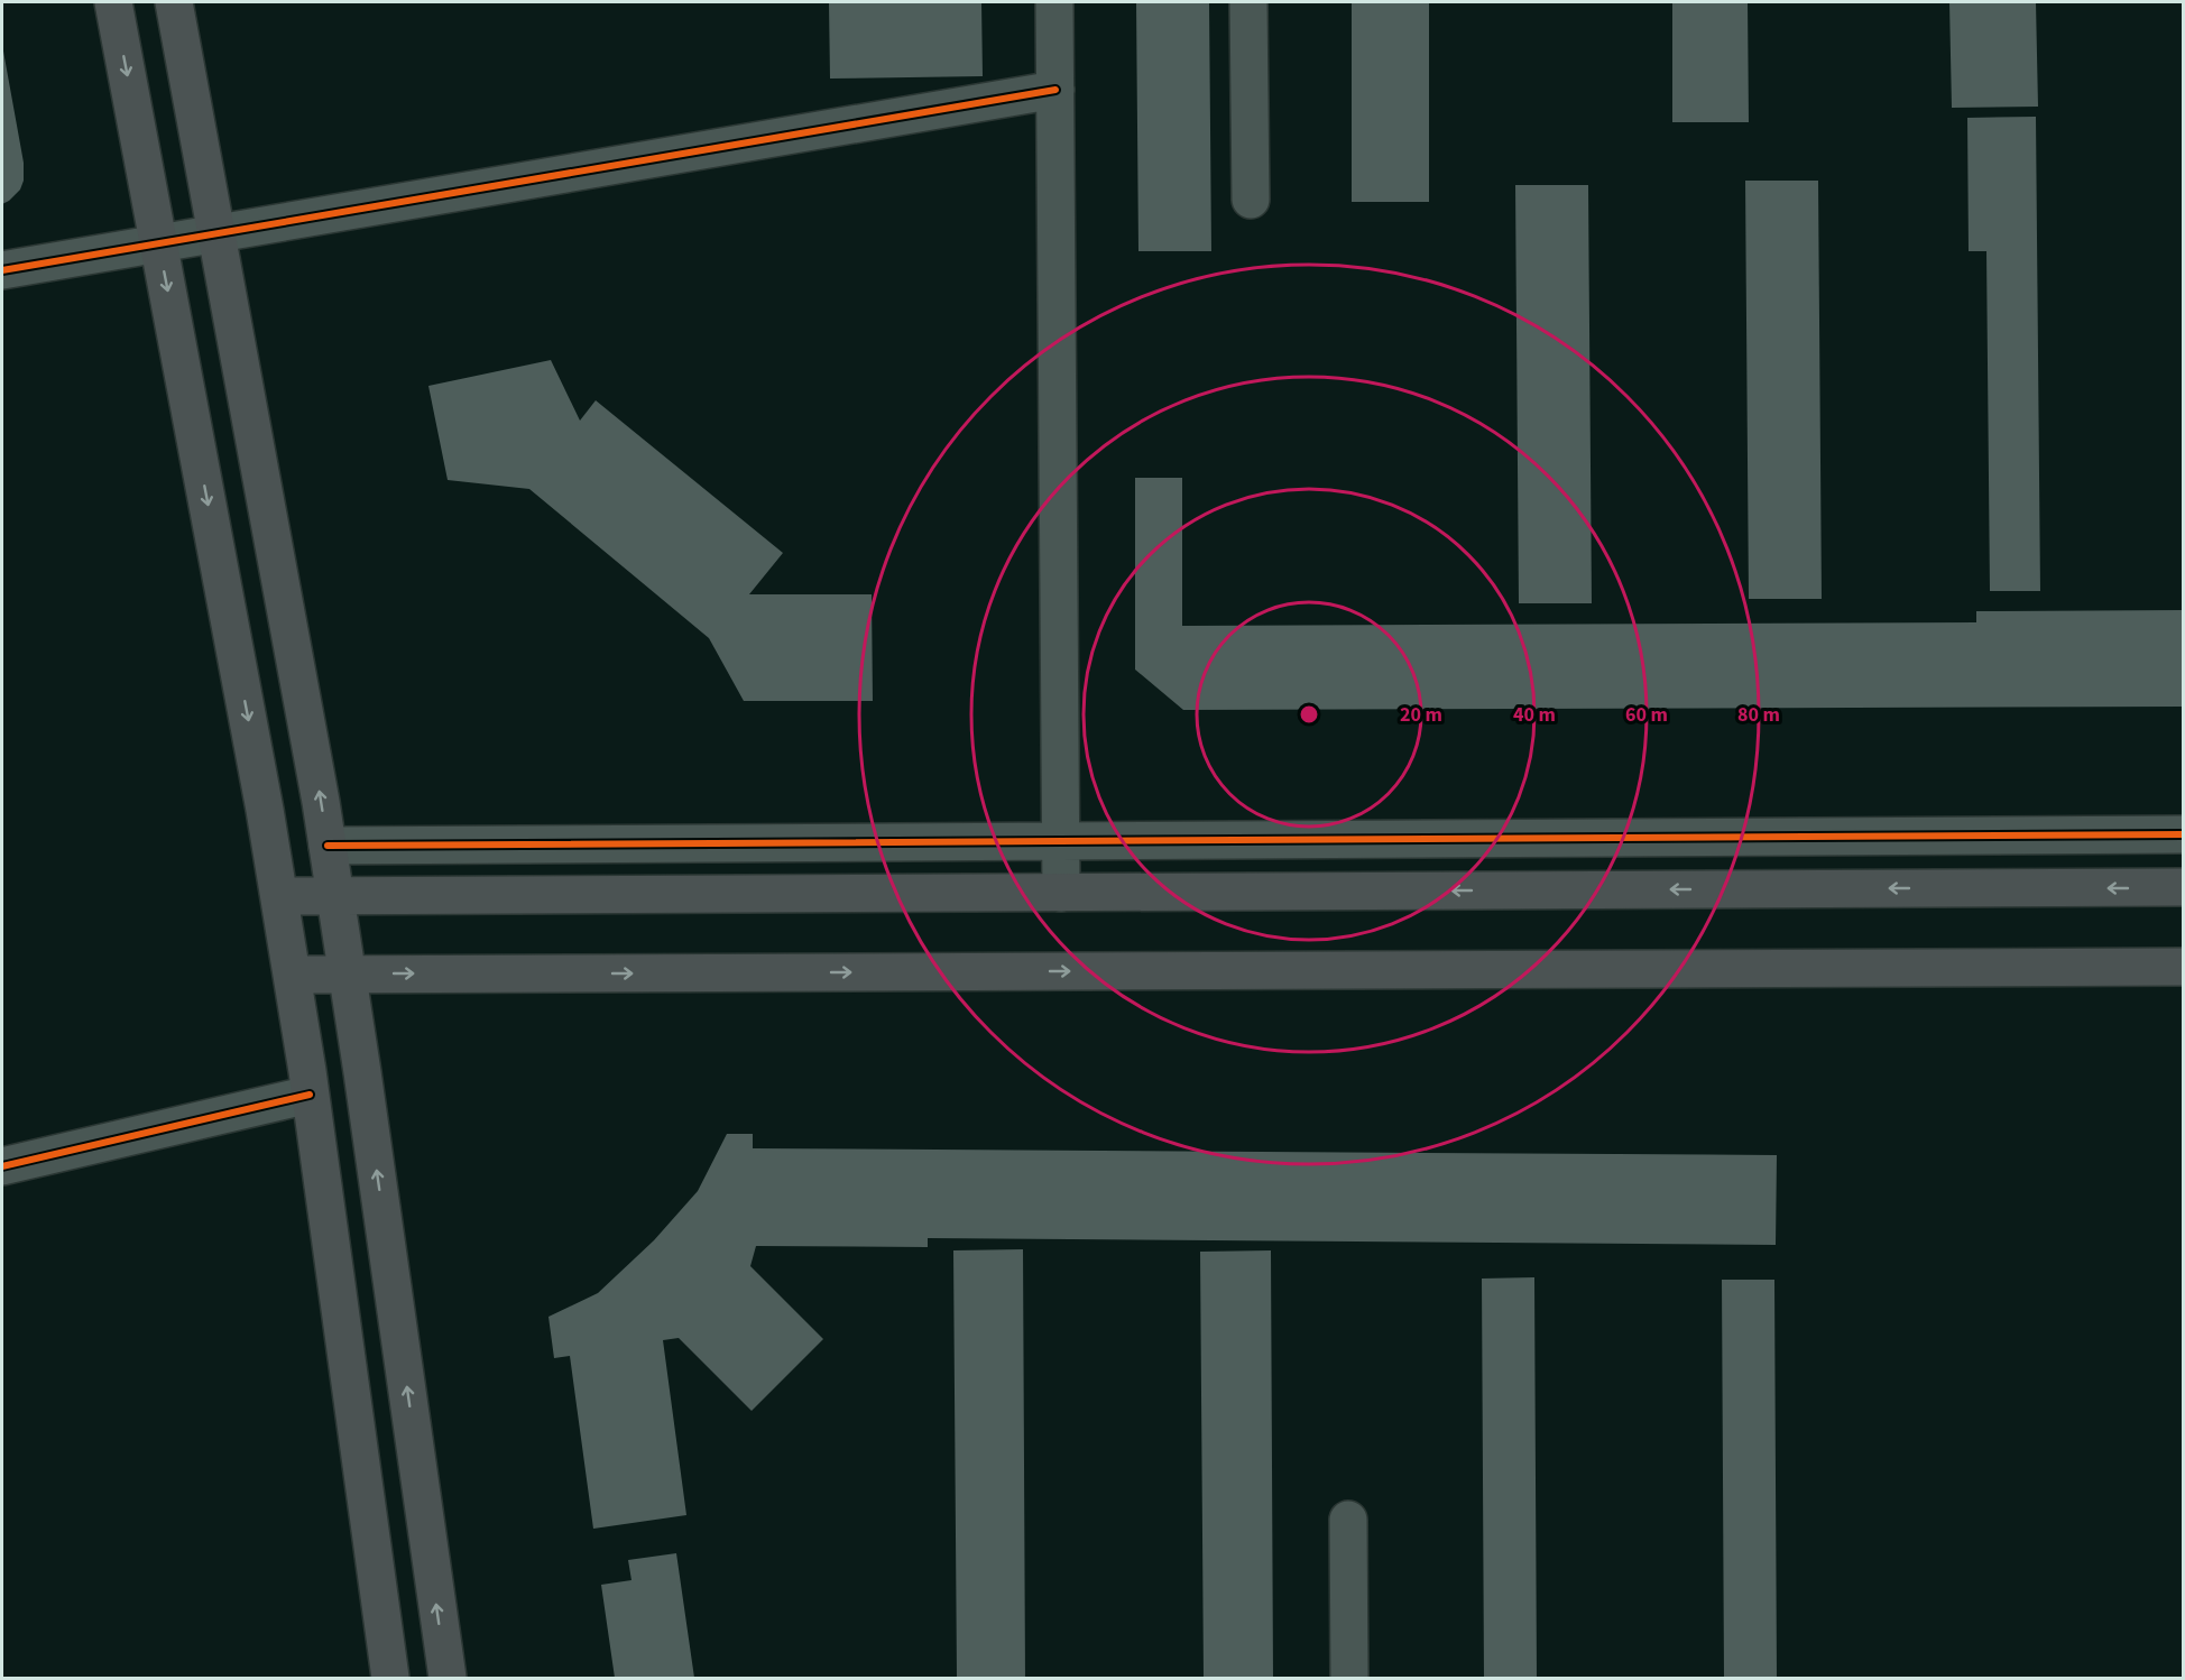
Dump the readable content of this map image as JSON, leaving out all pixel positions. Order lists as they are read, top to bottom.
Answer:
{
  "rings": [
    "20 m",
    "40 m",
    "60 m",
    "80 m"
  ]
}
